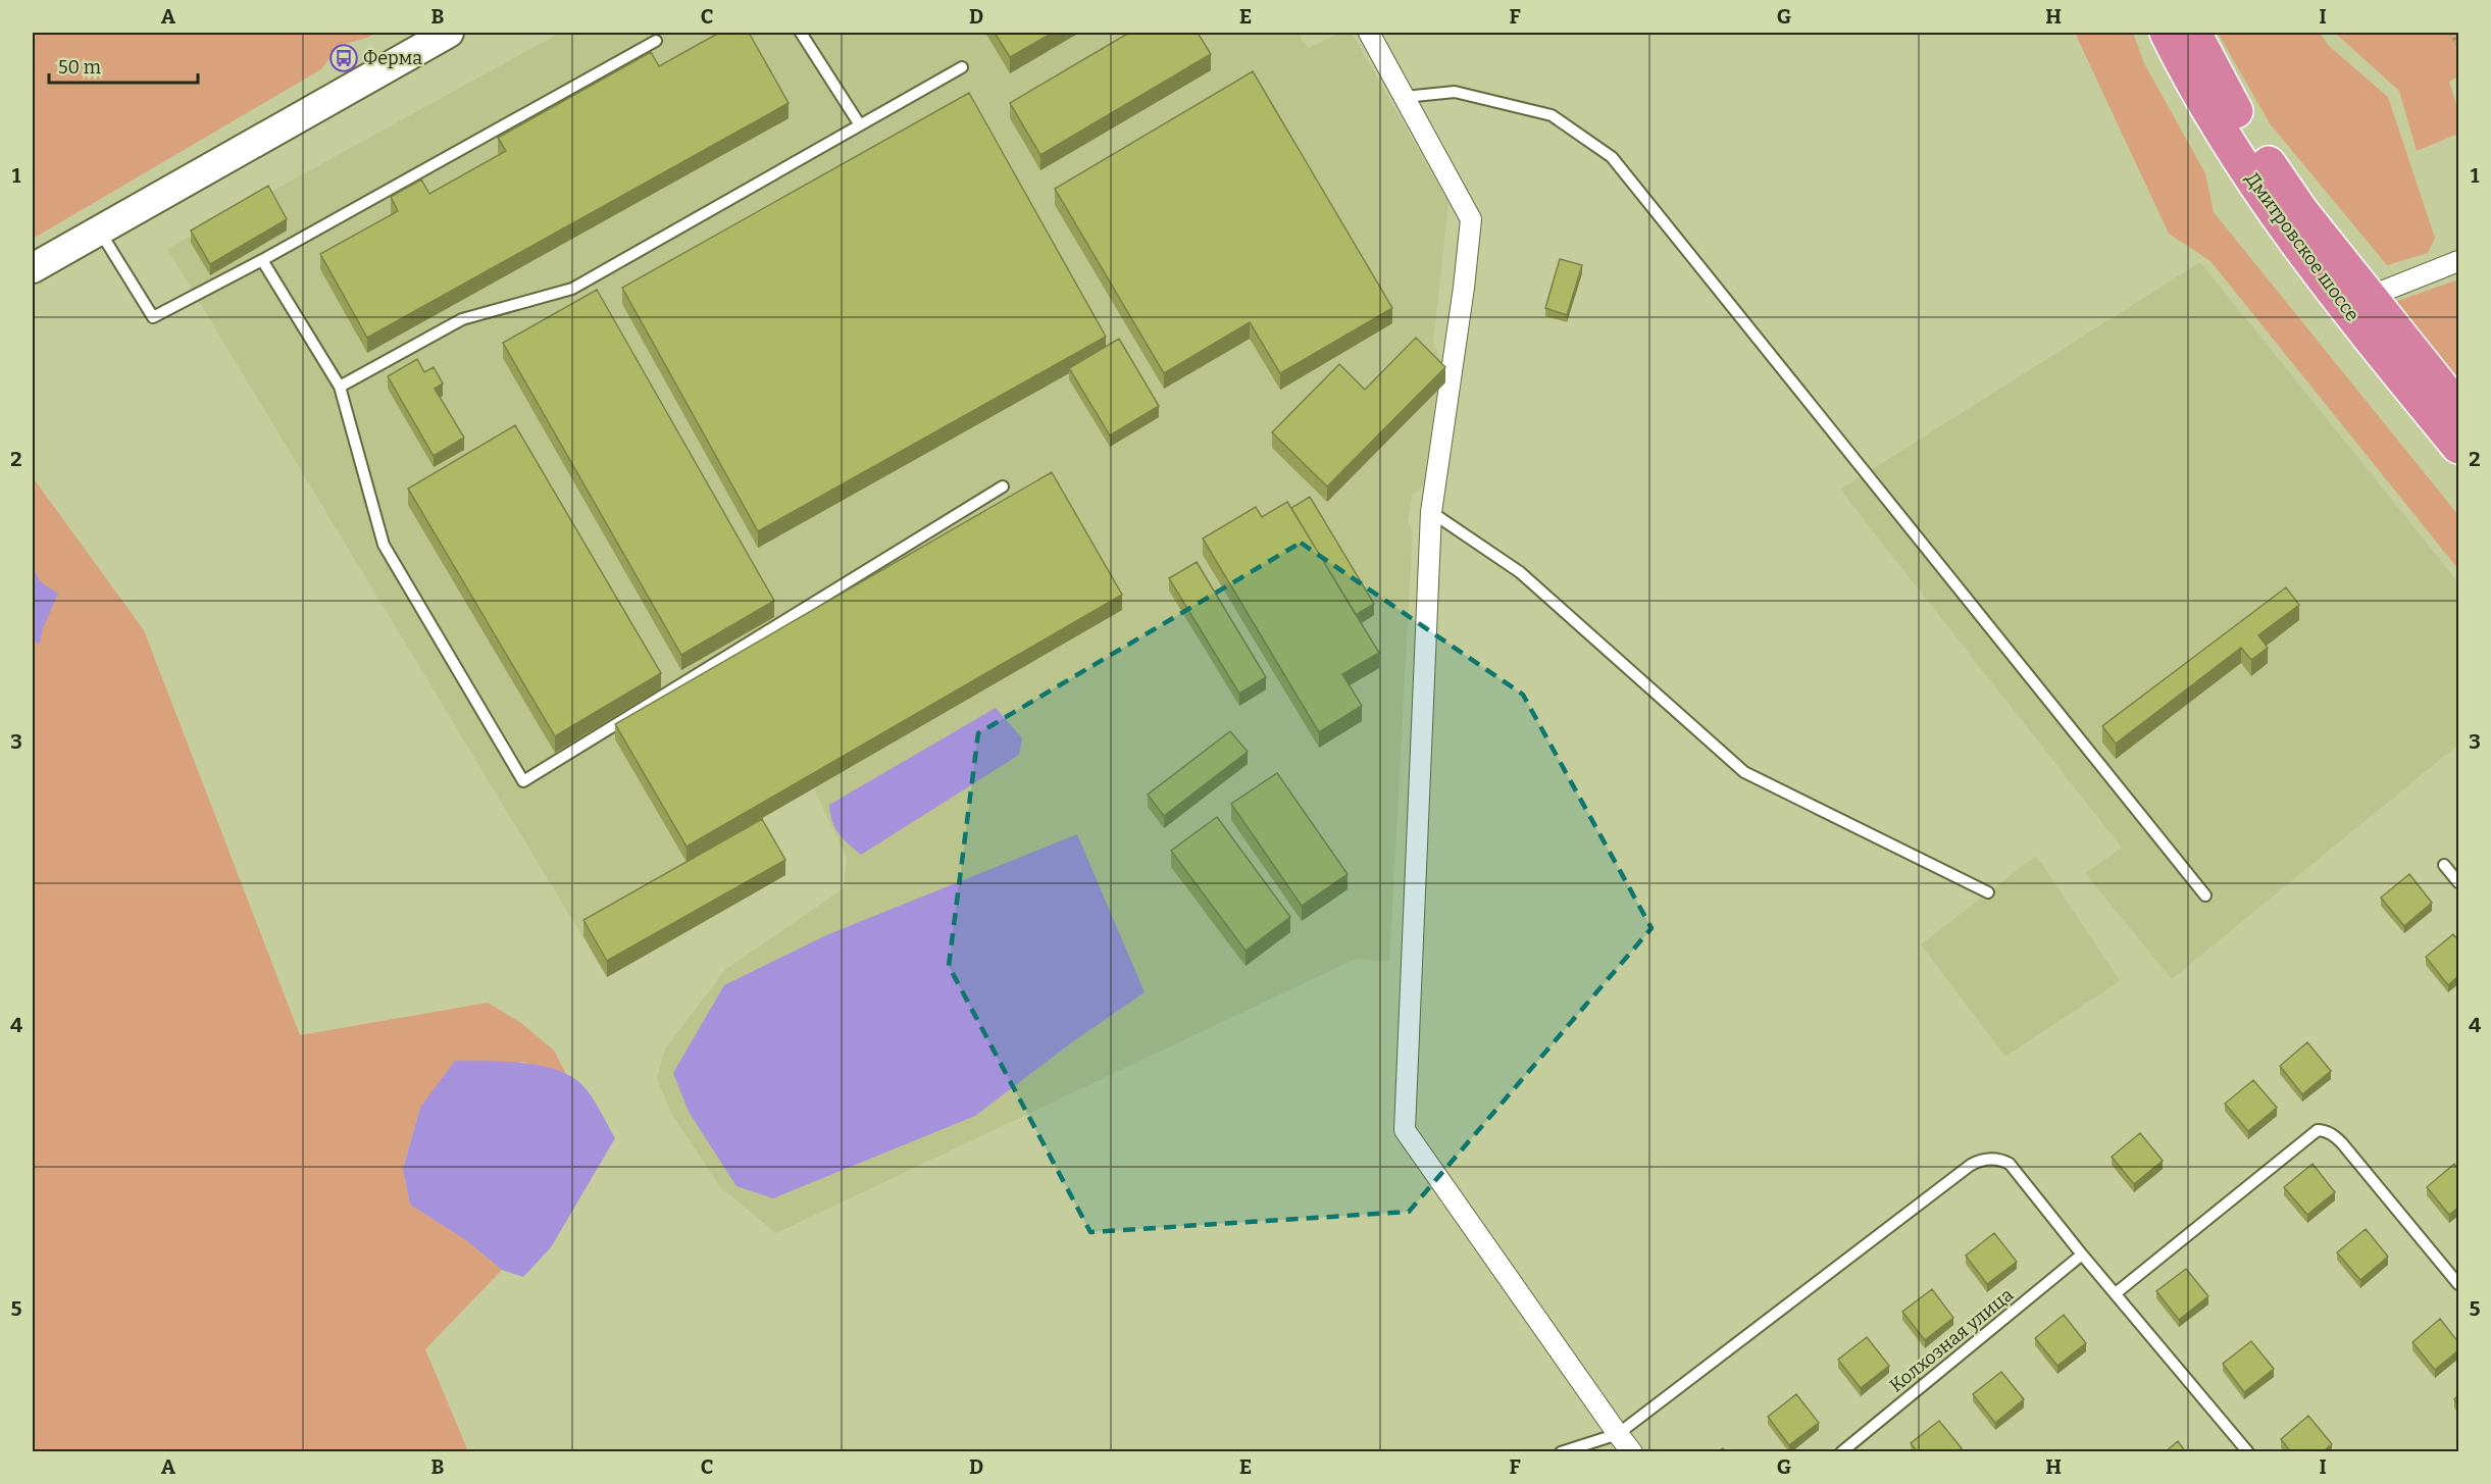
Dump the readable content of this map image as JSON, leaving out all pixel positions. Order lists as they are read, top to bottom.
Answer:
{
  "streets": {
    "highway": ["Дмитровское шоссе"],
    "lane": ["Колхозная улица"]
  },
  "places": {
    "bus stop": ["Ферма"]
  },
  "scale_bar": "50 m",
  "grid": {
    "columns": [
      "A",
      "B",
      "C",
      "D",
      "E",
      "F",
      "G",
      "H",
      "I"
    ],
    "rows": [
      "1",
      "2",
      "3",
      "4",
      "5"
    ]
  }
}
